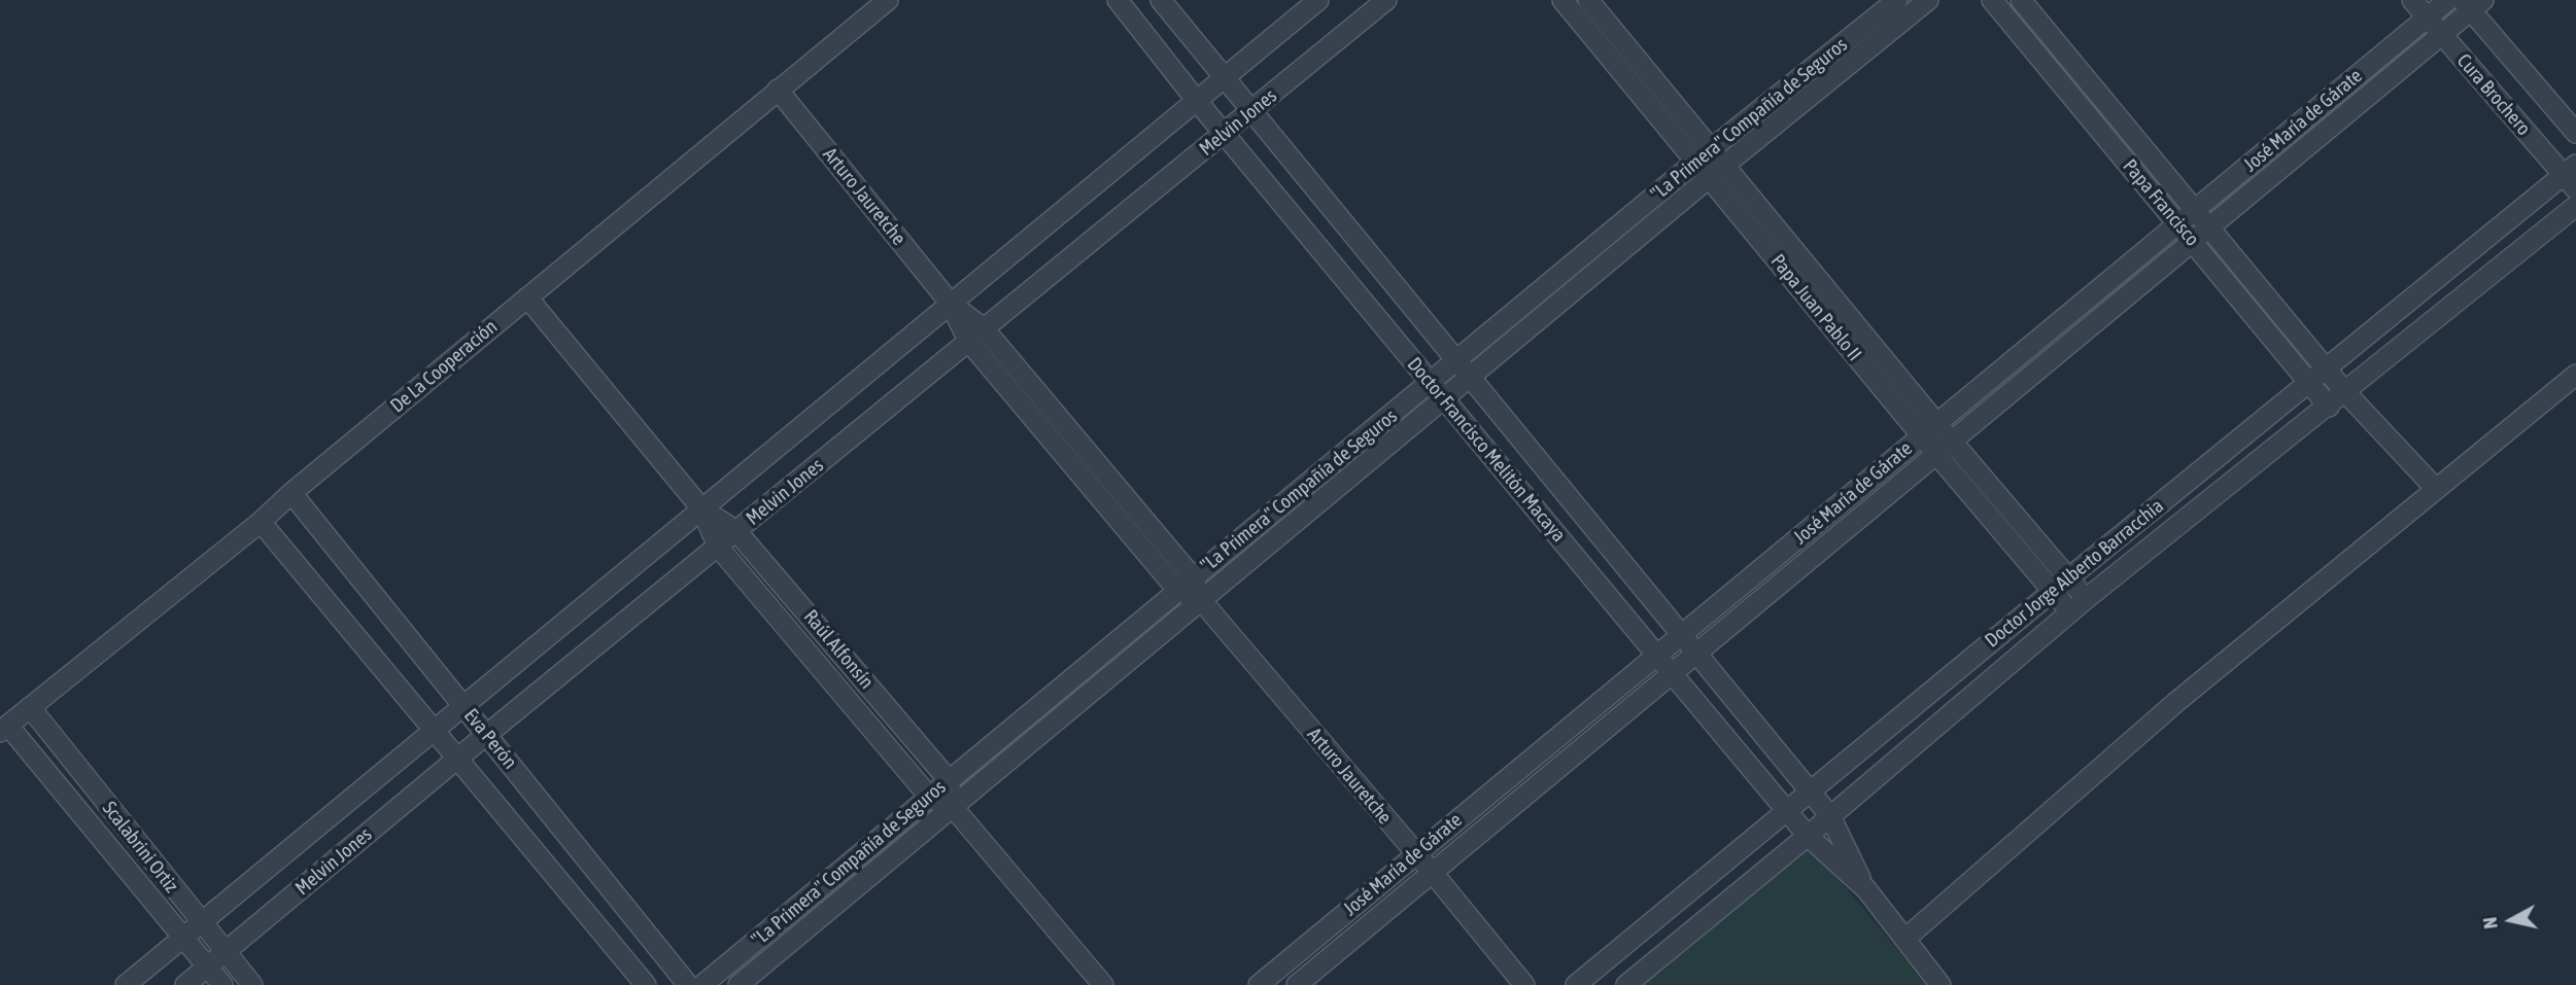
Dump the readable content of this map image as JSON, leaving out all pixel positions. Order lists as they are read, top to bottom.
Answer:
{
  "streets": {
    "street": [
      "Cura Brochero",
      "\"La Primera\" Compañía de Seguros",
      "José María de Gárate",
      "Melvin Jones",
      "Arturo Jauretche",
      "Papa Francisco",
      "Papa Juan Pablo II",
      "De La Cooperación",
      "Doctor Francisco Melitón Macaya",
      "Doctor Jorge Alberto Barracchia",
      "Raúl Alfonsín",
      "Eva Perón",
      "Scalabrini Ortiz"
    ]
  },
  "crossings": [
    ["Cura Brochero", "José María de Gárate"],
    ["Cura Brochero", "Doctor Jorge Alberto Barracchia"],
    ["\"La Primera\" Compañía de Seguros", "Arturo Jauretche"],
    ["\"La Primera\" Compañía de Seguros", "Papa Juan Pablo II"],
    ["\"La Primera\" Compañía de Seguros", "Doctor Francisco Melitón Macaya"],
    ["\"La Primera\" Compañía de Seguros", "Raúl Alfonsín"],
    ["José María de Gárate", "Arturo Jauretche"],
    ["José María de Gárate", "Papa Francisco"],
    ["José María de Gárate", "Papa Juan Pablo II"],
    ["José María de Gárate", "Doctor Francisco Melitón Macaya"],
    ["Melvin Jones", "Arturo Jauretche"],
    ["Melvin Jones", "Doctor Francisco Melitón Macaya"],
    ["Melvin Jones", "Raúl Alfonsín"],
    ["Melvin Jones", "Eva Perón"],
    ["Melvin Jones", "Scalabrini Ortiz"],
    ["Arturo Jauretche", "De La Cooperación"],
    ["Papa Francisco", "Doctor Jorge Alberto Barracchia"],
    ["Papa Juan Pablo II", "Doctor Jorge Alberto Barracchia"],
    ["De La Cooperación", "Raúl Alfonsín"],
    ["De La Cooperación", "Eva Perón"],
    ["De La Cooperación", "Scalabrini Ortiz"],
    ["Doctor Francisco Melitón Macaya", "Doctor Jorge Alberto Barracchia"]
  ],
  "north": "left"
}
